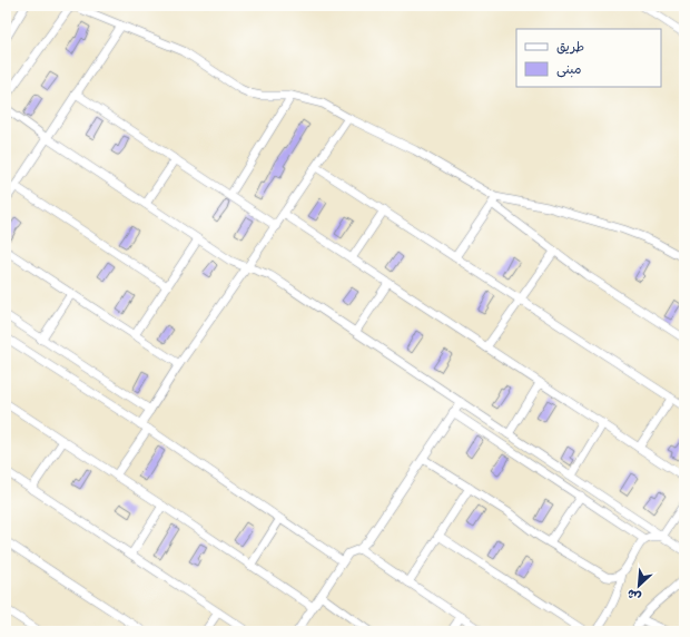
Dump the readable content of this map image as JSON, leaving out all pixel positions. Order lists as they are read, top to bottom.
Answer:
{
  "legend": ["طريق", "مبنى"],
  "north": "bottom left"
}
